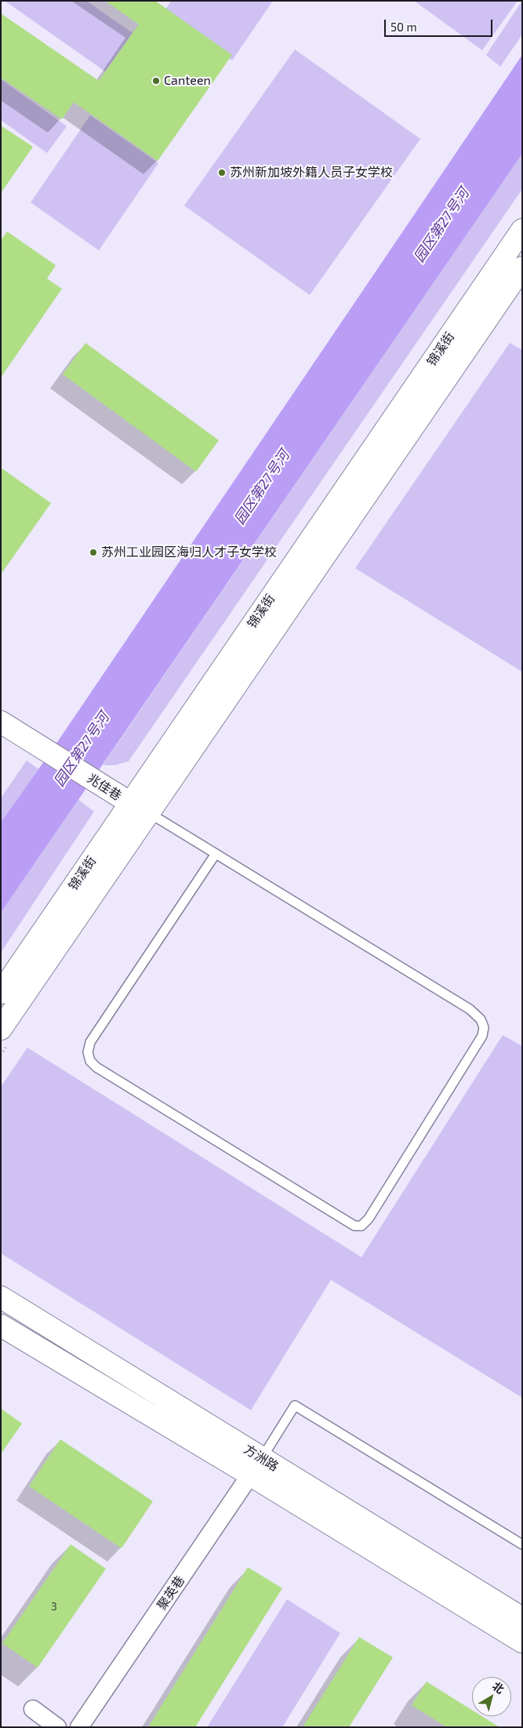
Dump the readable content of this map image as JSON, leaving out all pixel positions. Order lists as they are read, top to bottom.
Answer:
{
  "streets": {
    "main road": ["锦溪街", "兆佳巷", "方洲路"],
    "street": ["聚英巷"]
  },
  "crossings": [
    ["锦溪街", "兆佳巷"],
    ["方洲路", "聚英巷"]
  ],
  "water": ["园区第27号河"],
  "places": ["Canteen", "苏州新加坡外籍人员子女学校", "苏州工业园区海归人才子女学校"],
  "house_numbers": ["3"],
  "scale_bar": "50 m",
  "north": "top right"
}
